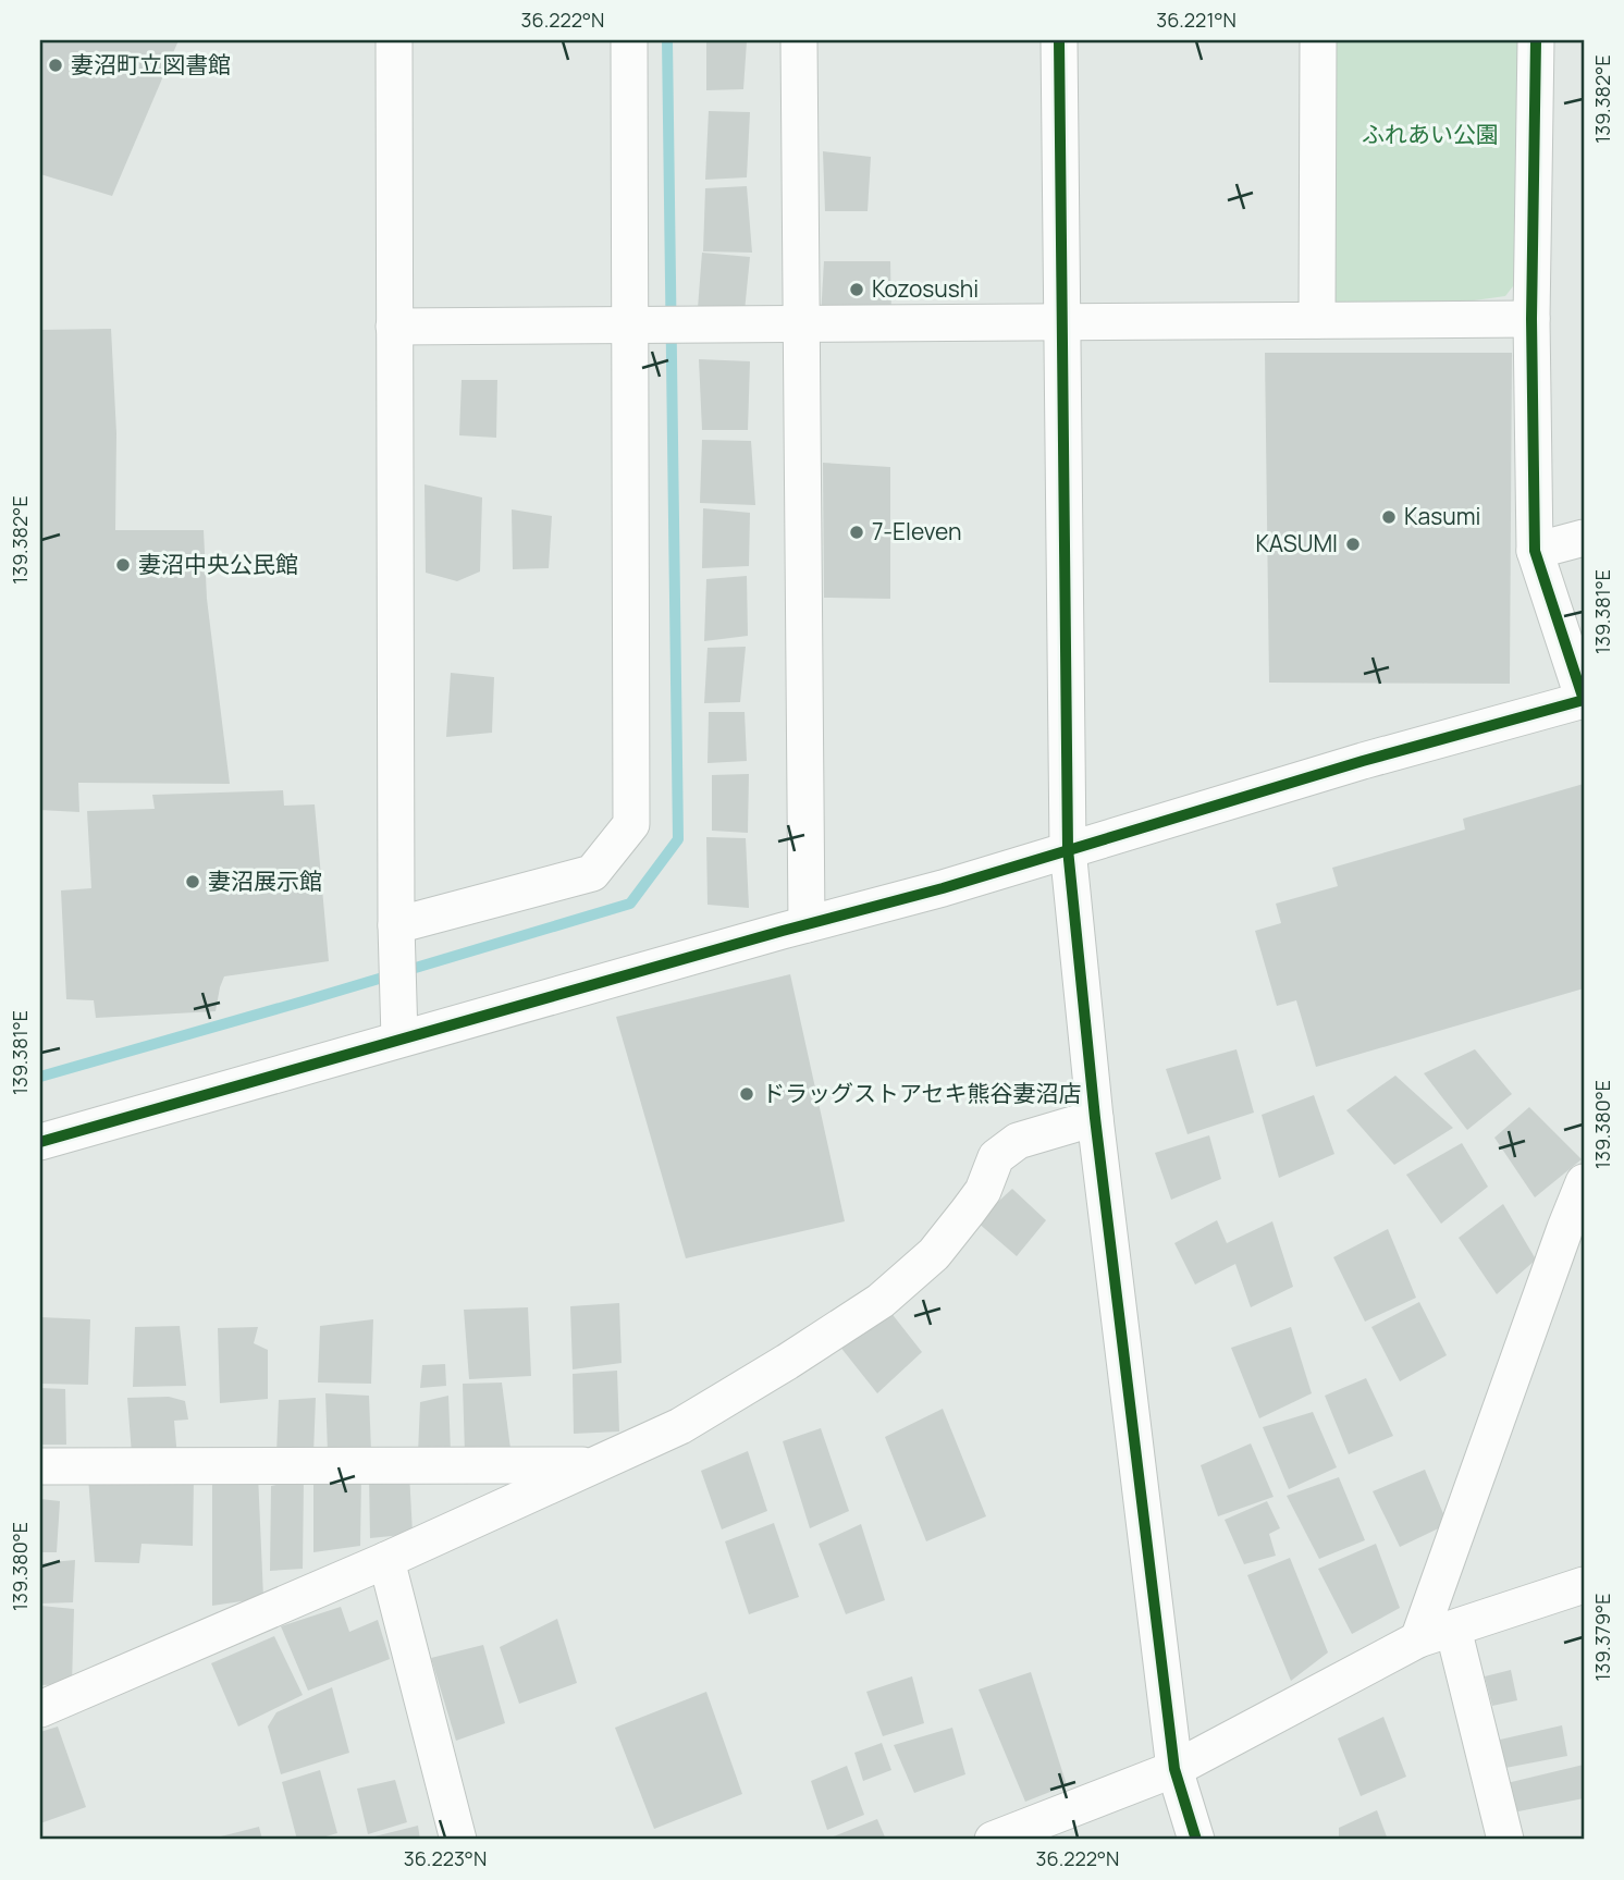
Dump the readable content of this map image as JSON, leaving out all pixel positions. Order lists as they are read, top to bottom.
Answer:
{
  "parks": ["ふれあい公園"],
  "places": [
    "妻沼町立図書館",
    "Kozosushi",
    "Kasumi",
    "7-Eleven",
    "KASUMI",
    "妻沼中央公民館",
    "妻沼展示館",
    "ドラッグストアセキ熊谷妻沼店"
  ],
  "coordinates": [
    "36.222°N",
    "36.221°N",
    "139.382°E",
    "139.381°E",
    "139.380°E",
    "139.379°E",
    "36.223°N"
  ]
}
